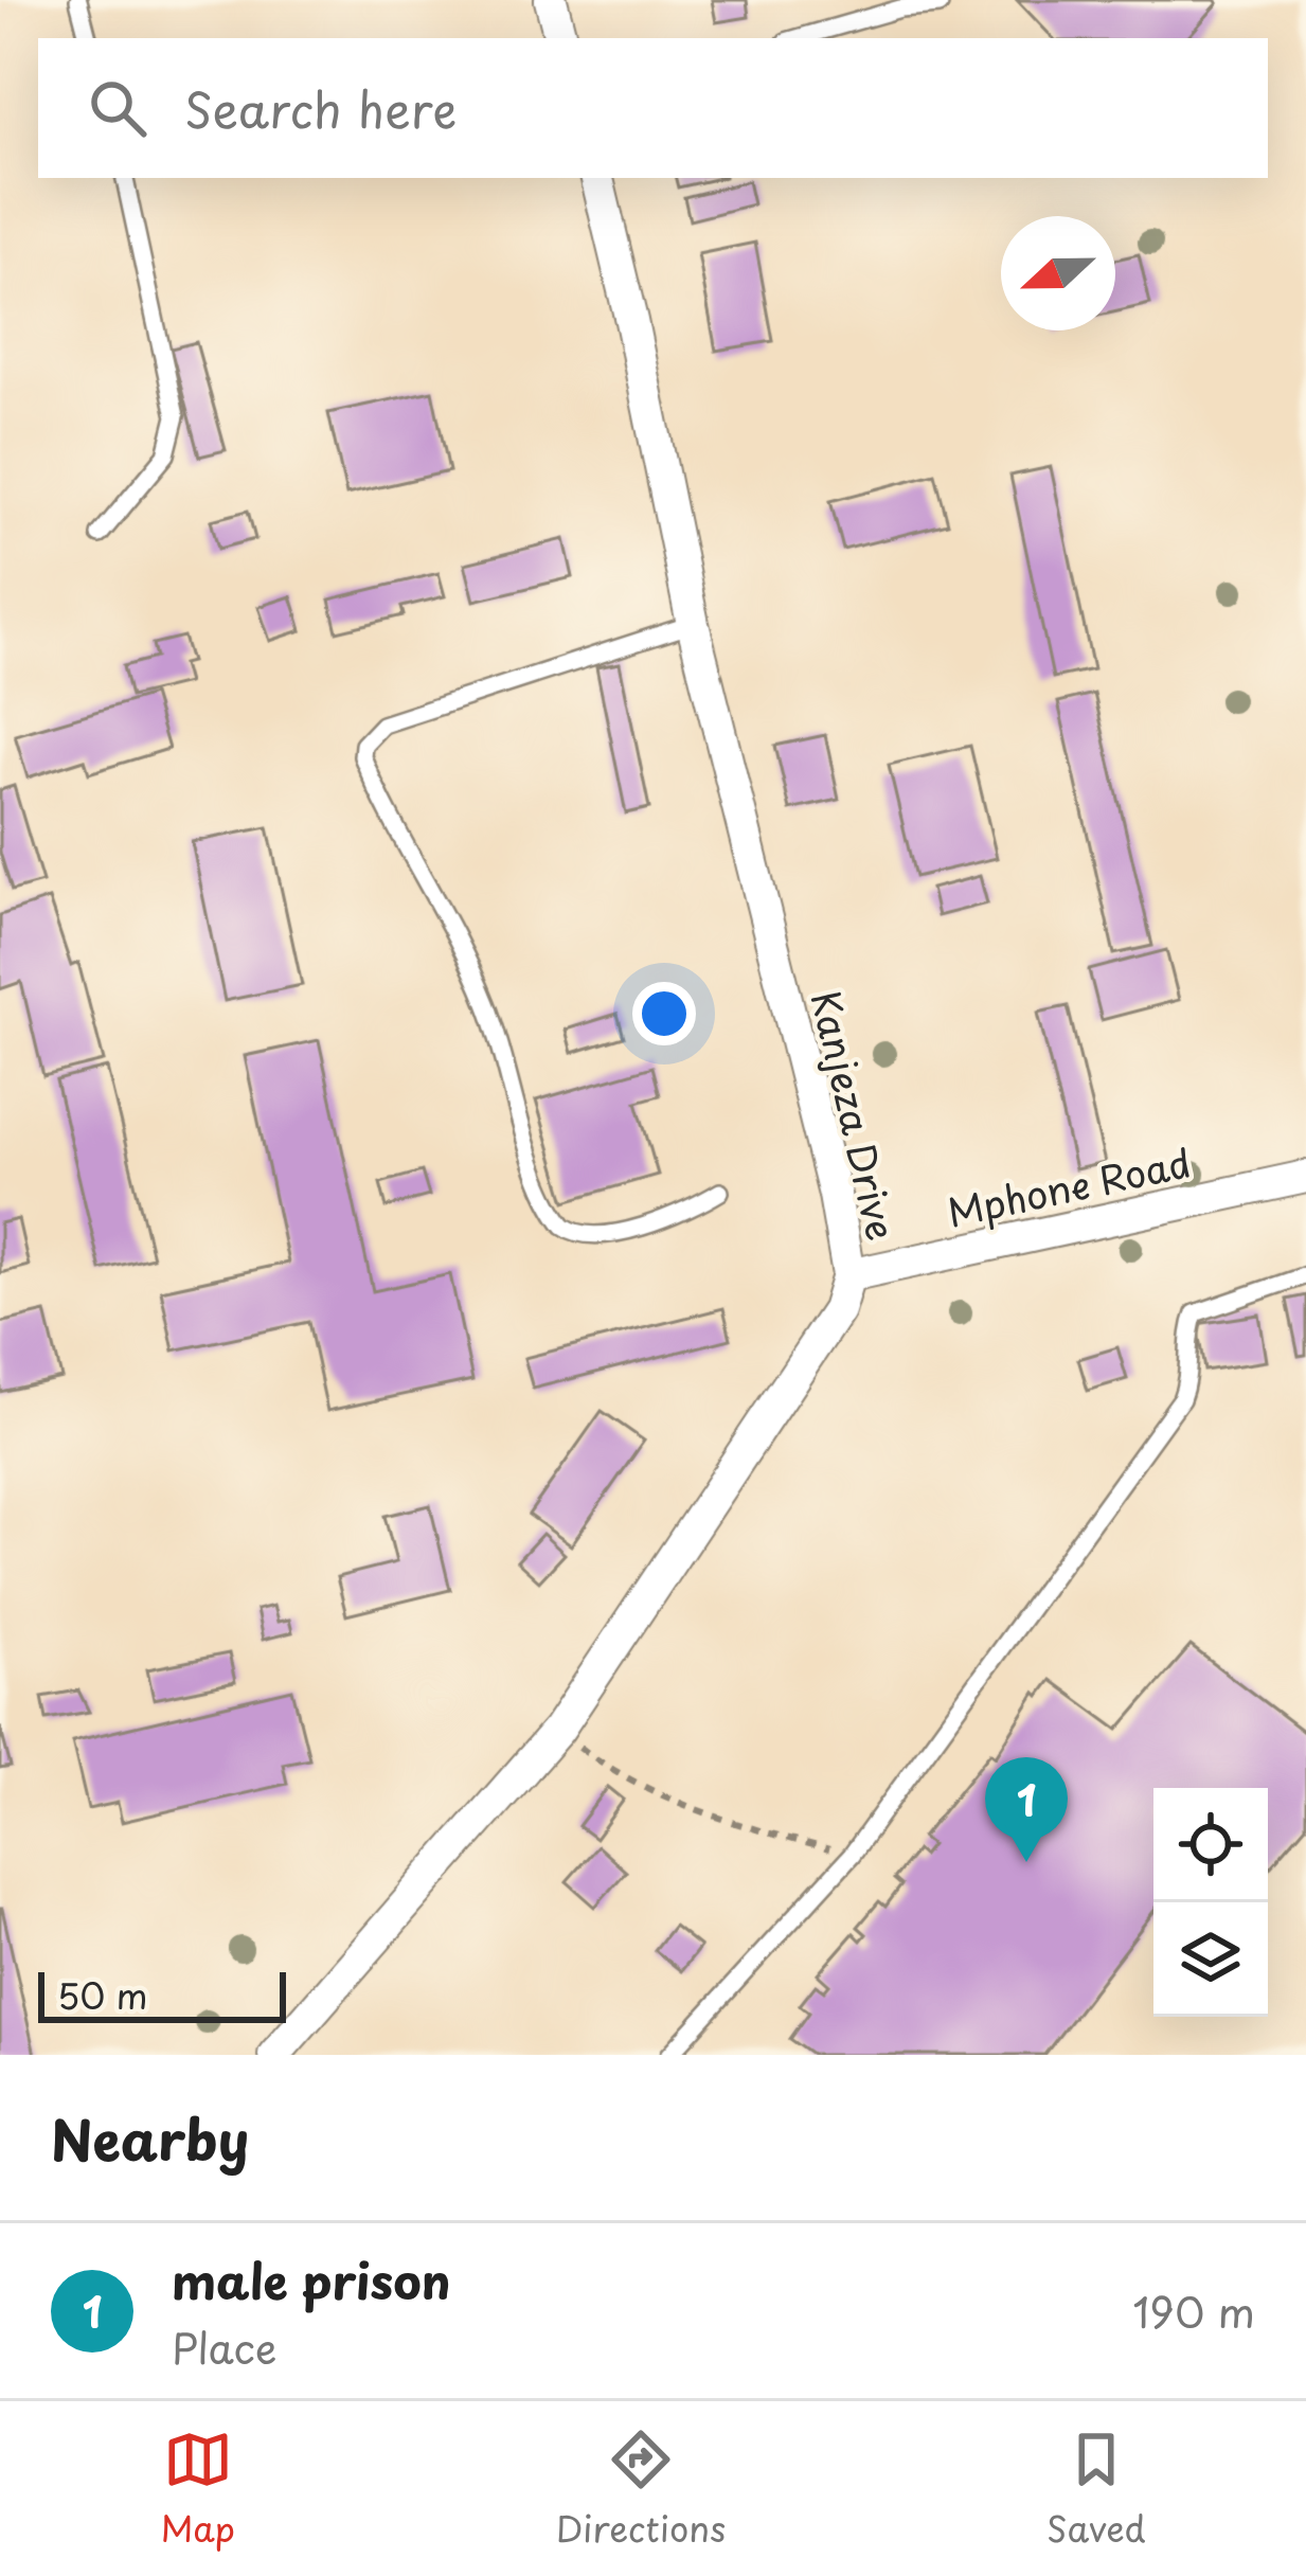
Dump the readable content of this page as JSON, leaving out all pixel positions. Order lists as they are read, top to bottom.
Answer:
{
  "streets": {
    "street": ["Kanjeza Drive", "Mphone Road"]
  },
  "crossings": [
    ["Kanjeza Drive", "Mphone Road"]
  ],
  "scale_bar": "50 m",
  "north": "left",
  "page": {
    "search": "Search here",
    "pins": "1",
    "scale": "50 m",
    "heading": "Nearby",
    "list": [
      {
        "mark": "1",
        "name": "male prison",
        "note": "Place",
        "value": "190 m"
      }
    ],
    "nav": ["Map", "Directions", "Saved"]
  }
}
